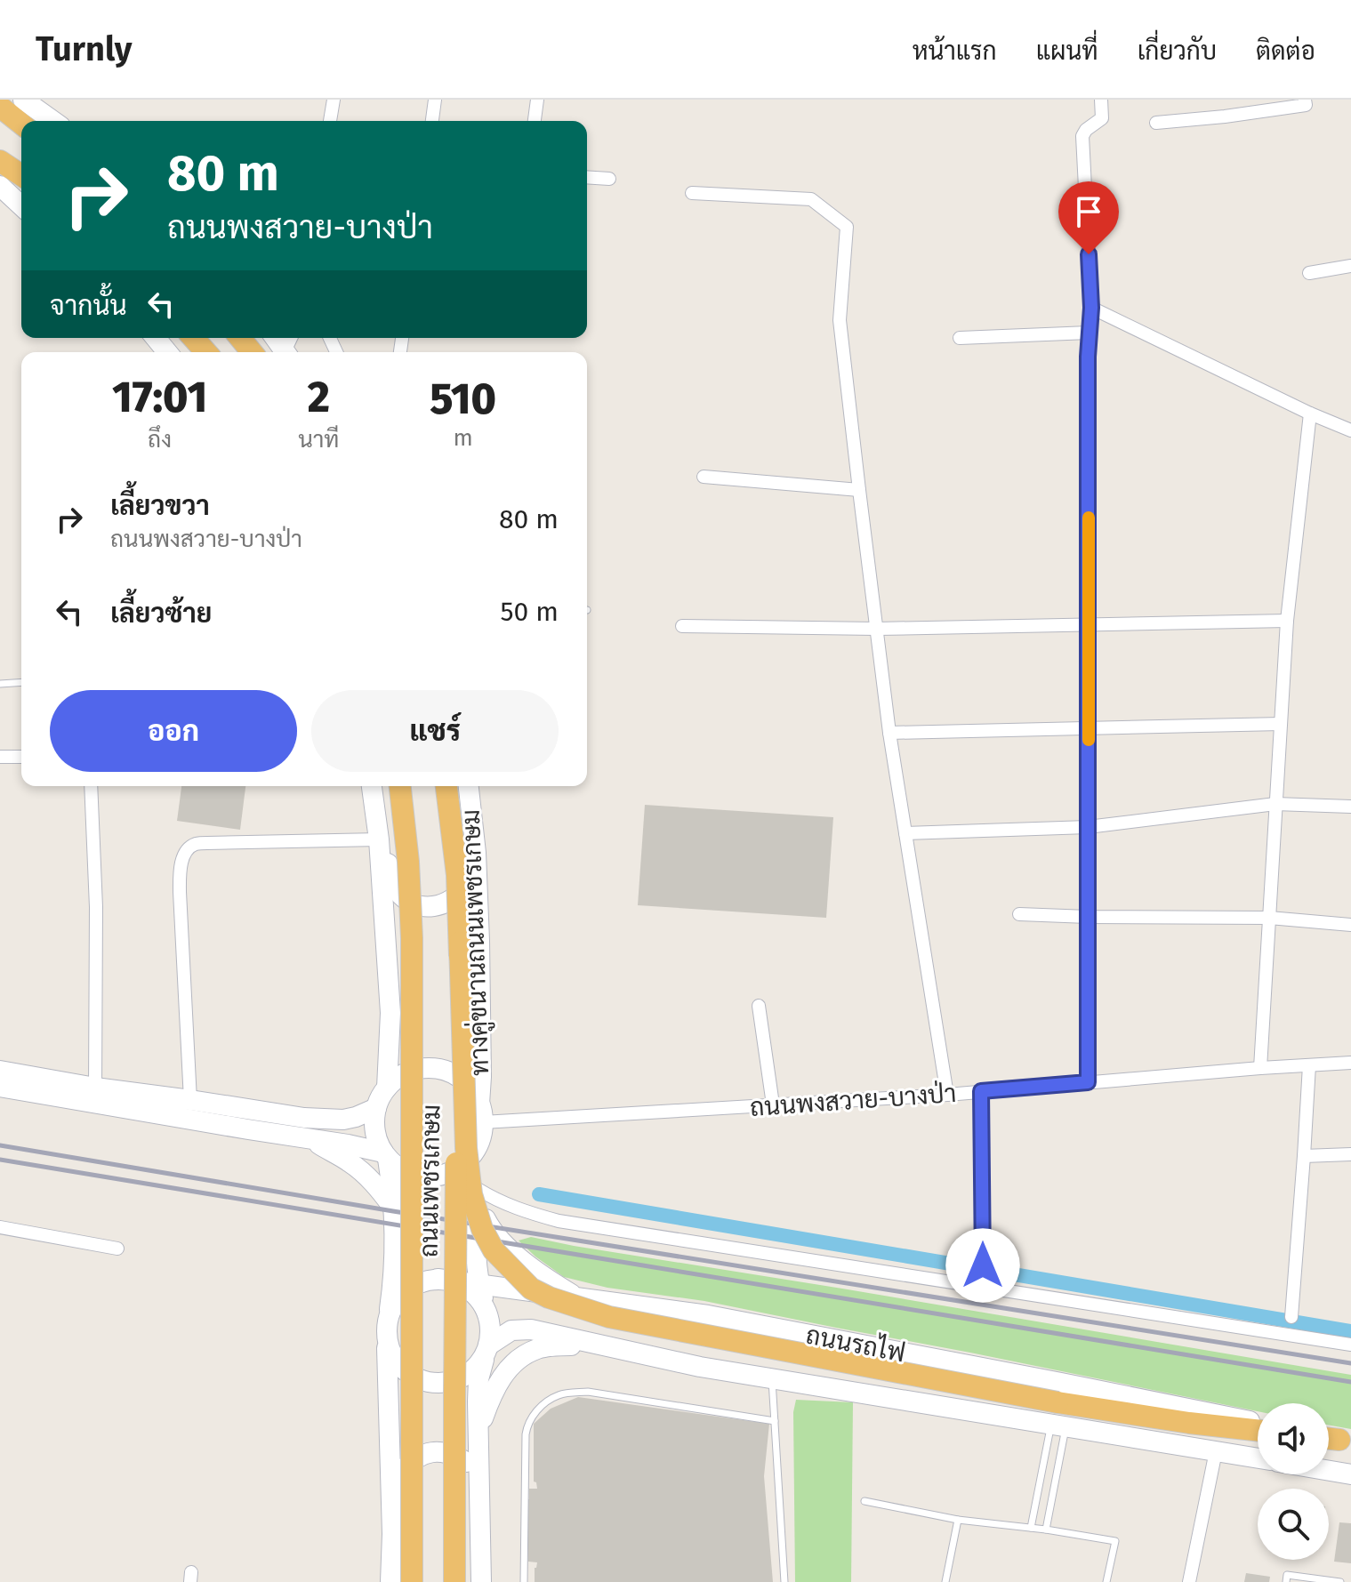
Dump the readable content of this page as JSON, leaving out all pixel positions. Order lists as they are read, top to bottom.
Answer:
{
  "streets": {
    "highway": ["ถนนเพชรเกษม"],
    "main road": ["ทางคู่ขนานถนนเพชรเกษม", "ถนนรถไฟ"],
    "street": ["ถนนพงสวาย-บางป่า"]
  },
  "crossings": [
    ["ทางคู่ขนานถนนเพชรเกษม", "ถนนพงสวาย-บางป่า"],
    ["ทางคู่ขนานถนนเพชรเกษม", "ถนนเพชรเกษม"],
    ["ถนนพงสวาย-บางป่า", "ถนนเพชรเกษม"],
    ["ถนนเพชรเกษม", "ถนนรถไฟ"]
  ],
  "page": {
    "header": "Turnly",
    "nav": [
      "หน้าแรก",
      "แผนที่",
      "เกี่ยวกับ",
      "ติดต่อ"
    ],
    "turn": ["80 m", "ถนนพงสวาย-บางป่า"],
    "then": "จากนั้น",
    "eta": [
      "17:01",
      "ถึง",
      "2",
      "นาที",
      "510",
      "m"
    ],
    "list": [
      {
        "name": "เลี้ยวขวา",
        "note": "ถนนพงสวาย-บางป่า",
        "value": "80 m"
      },
      {
        "name": "เลี้ยวซ้าย",
        "value": "50 m"
      }
    ],
    "buttons": ["ออก", "แชร์"]
  }
}
